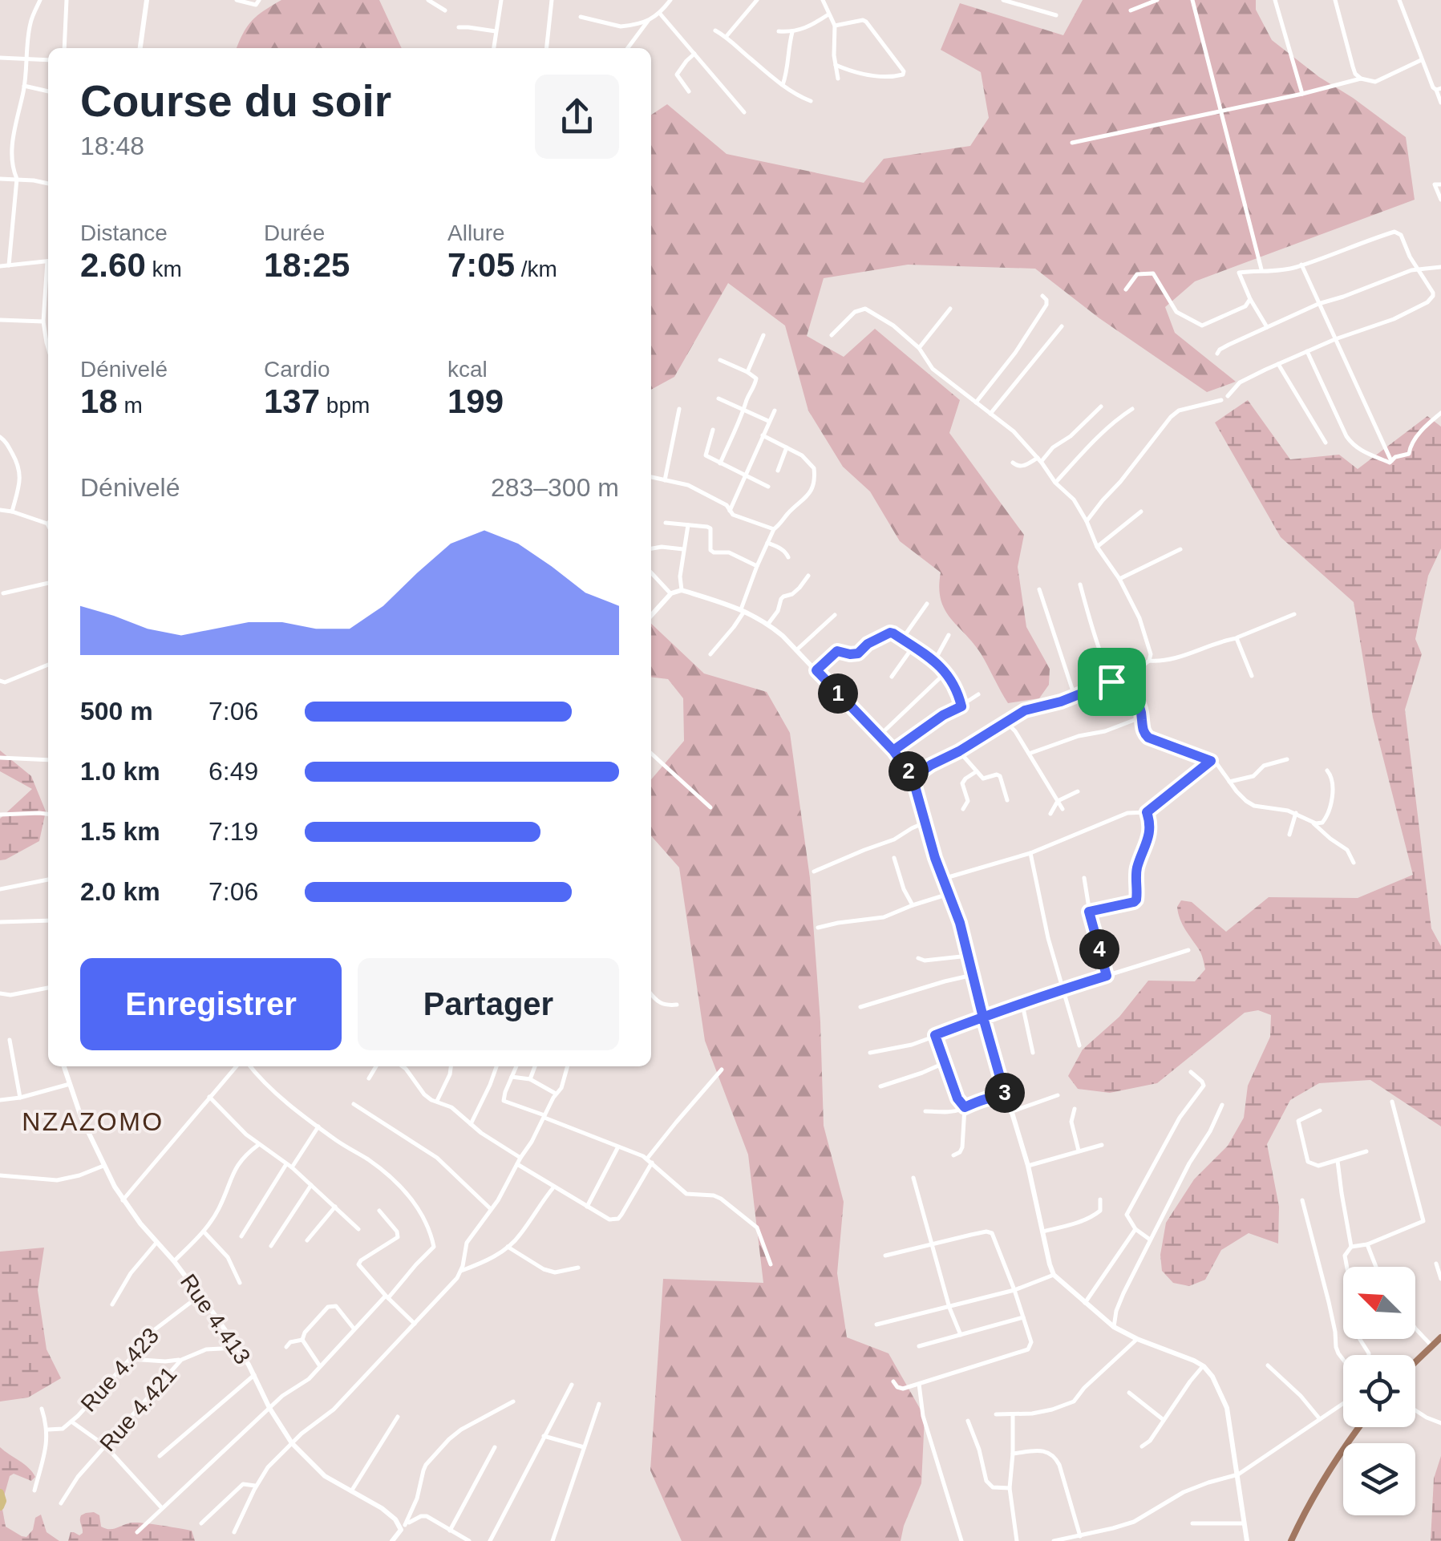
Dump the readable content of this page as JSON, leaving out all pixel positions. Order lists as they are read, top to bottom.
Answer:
{
  "streets": {
    "street": ["Rue 4.413", "Rue 4.423", "Rue 4.421"]
  },
  "crossings": [
    ["Rue 4.413", "Rue 4.423"],
    ["Rue 4.413", "Rue 4.421"]
  ],
  "districts": ["NZAZOMO"],
  "north": "top left",
  "page": {
    "heading": ["Course du soir", "18:48"],
    "stats": [
      ["Distance", "2.60 km"],
      ["Durée", "18:25"],
      ["Allure", "7:05 /km"],
      ["Dénivelé", "18 m"],
      ["Cardio", "137 bpm"],
      ["kcal", "199"]
    ],
    "chart": ["Dénivelé", "283–300 m"],
    "pins": [
      "1",
      "2",
      "4",
      "3"
    ],
    "list": [
      {
        "name": "500 m",
        "note": "7:06"
      },
      {
        "name": "1.0 km",
        "note": "6:49"
      },
      {
        "name": "1.5 km",
        "note": "7:19"
      },
      {
        "name": "2.0 km",
        "note": "7:06"
      }
    ],
    "buttons": ["Enregistrer", "Partager"]
  }
}
